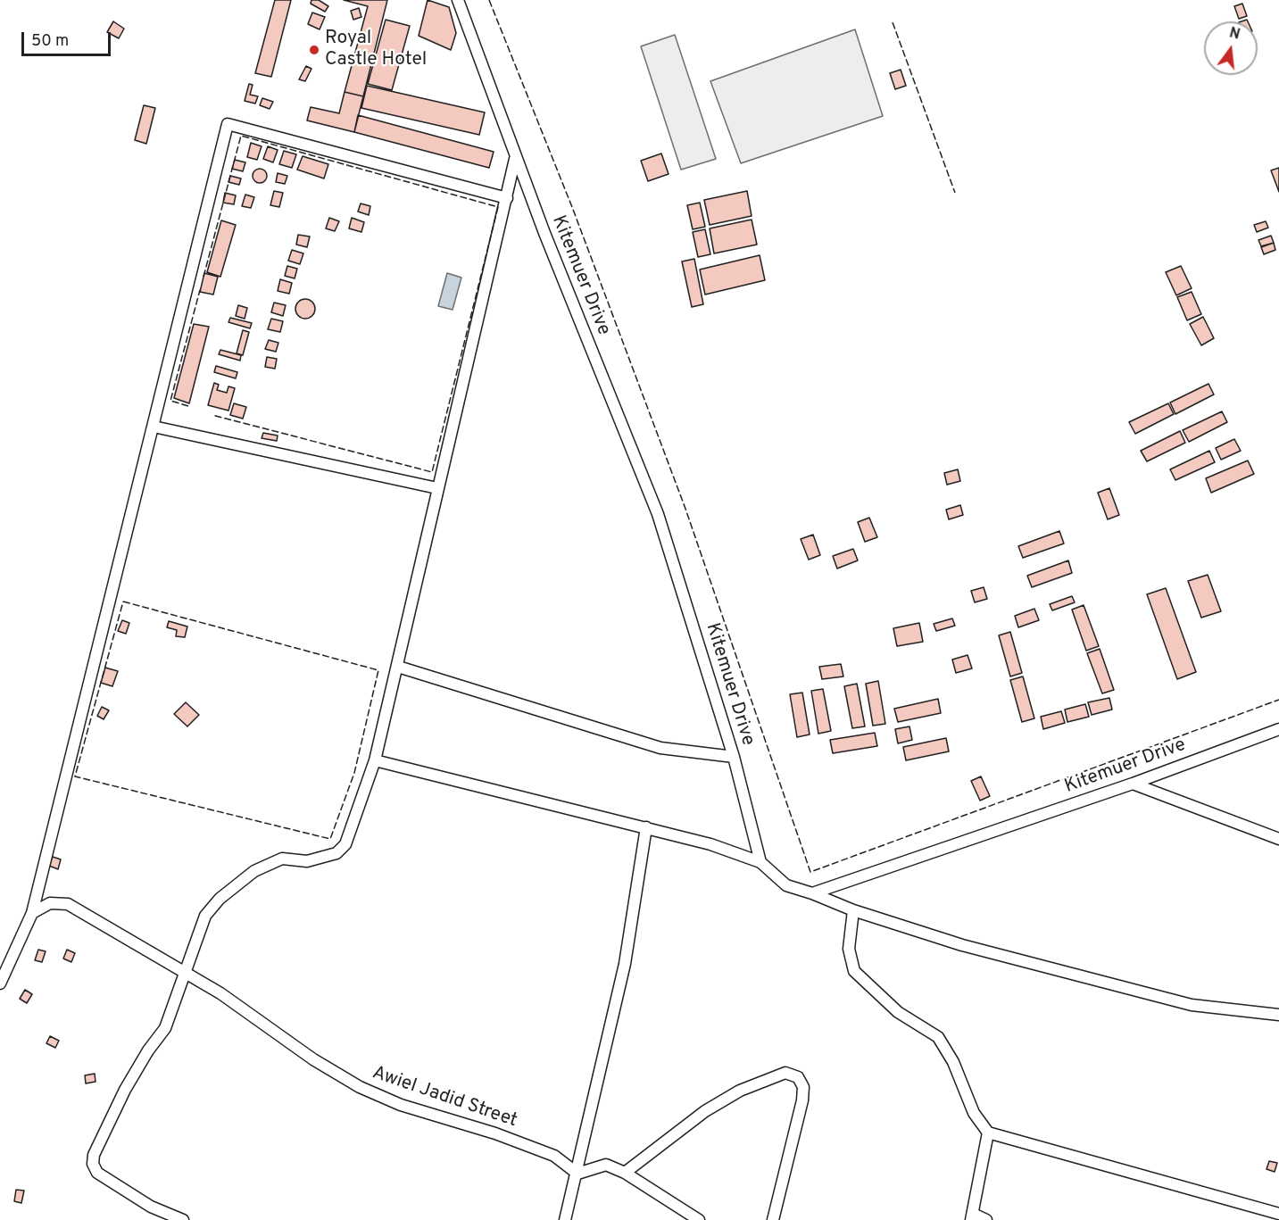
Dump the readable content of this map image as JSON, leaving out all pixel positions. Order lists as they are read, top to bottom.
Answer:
{
  "streets": {
    "street": ["Kitemuer Drive", "Awiel Jadid Street"]
  },
  "places": ["Royal Castle Hotel"],
  "scale_bar": "50 m",
  "north": "top"
}
